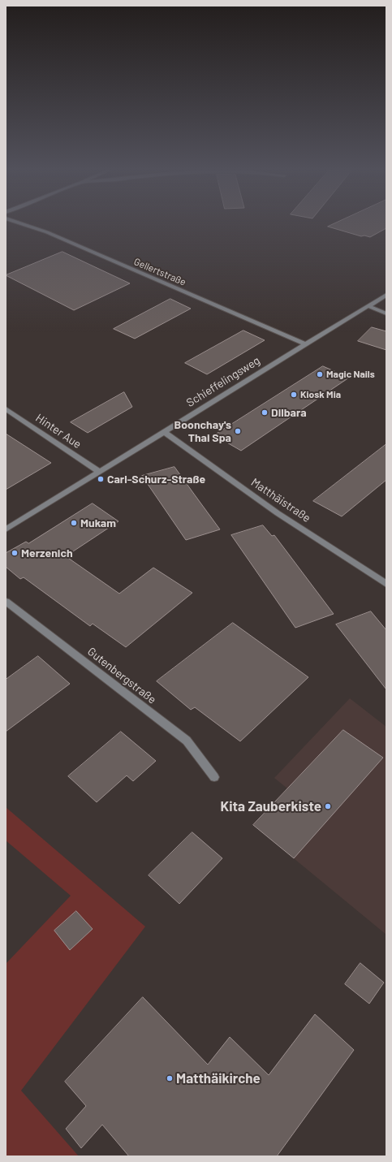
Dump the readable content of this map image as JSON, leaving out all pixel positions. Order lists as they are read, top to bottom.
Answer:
{
  "streets": {
    "street": [
      "Gellertstraße",
      "Schieffelingsweg",
      "Hinter Aue",
      "Matthäistraße",
      "Gutenbergstraße"
    ]
  },
  "crossings": [
    ["Gellertstraße", "Schieffelingsweg"],
    ["Schieffelingsweg", "Hinter Aue"],
    ["Schieffelingsweg", "Matthäistraße"]
  ],
  "places": [
    "Magic Nails",
    "Kiosk Mia",
    "Dilbara",
    "Boonchay's Thai Spa",
    "Carl-Schurz-Straße",
    "Mukam",
    "Merzenich",
    "Kita Zauberkiste",
    "Matthäikirche"
  ]
}
